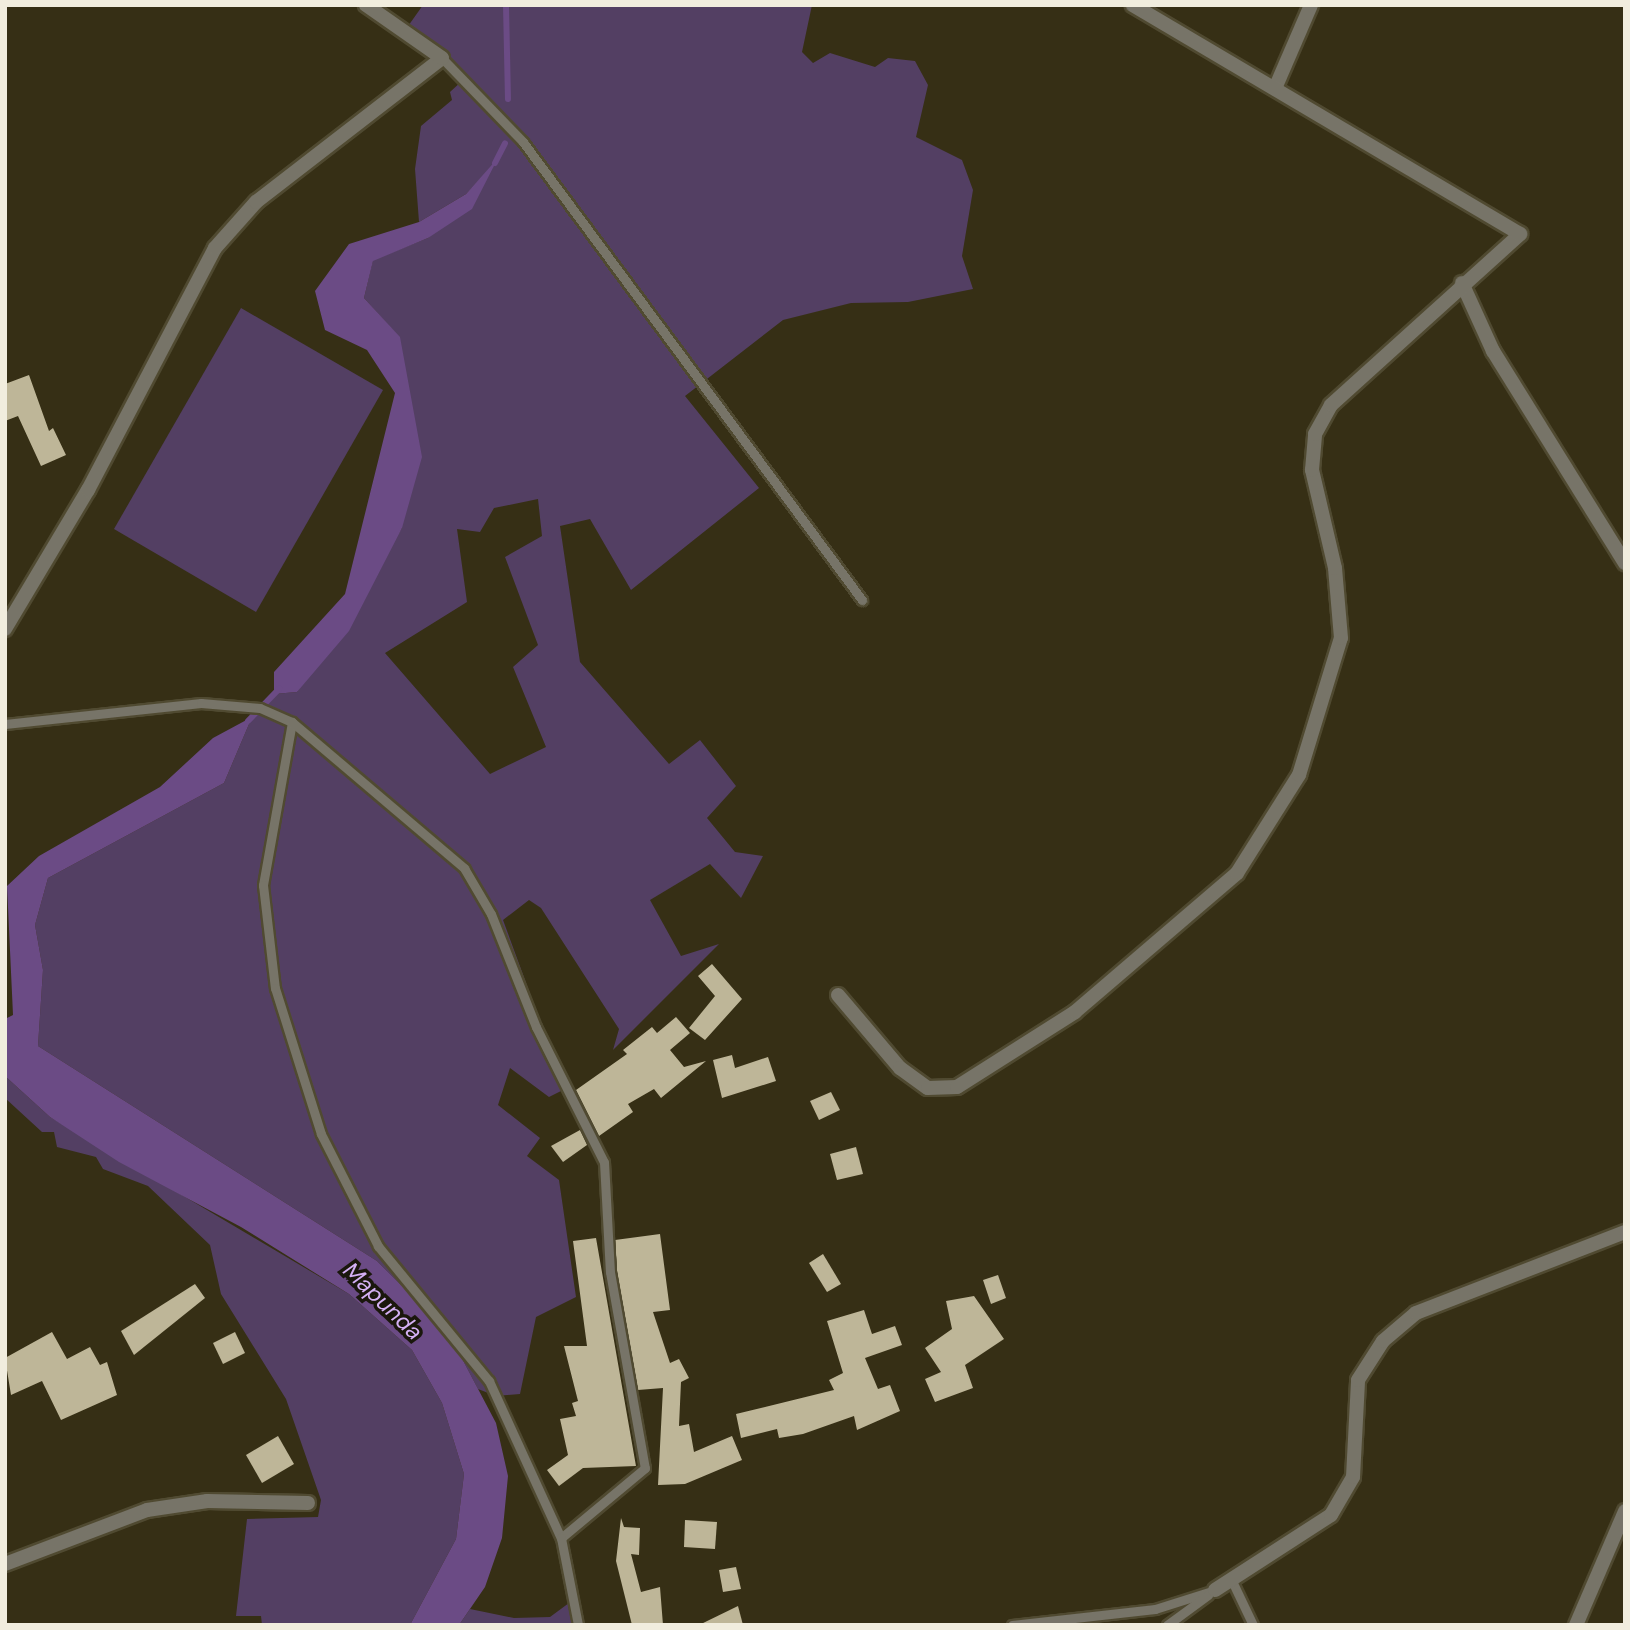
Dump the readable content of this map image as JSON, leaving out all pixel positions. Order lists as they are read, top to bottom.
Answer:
{
  "water": ["Mapunda"]
}
